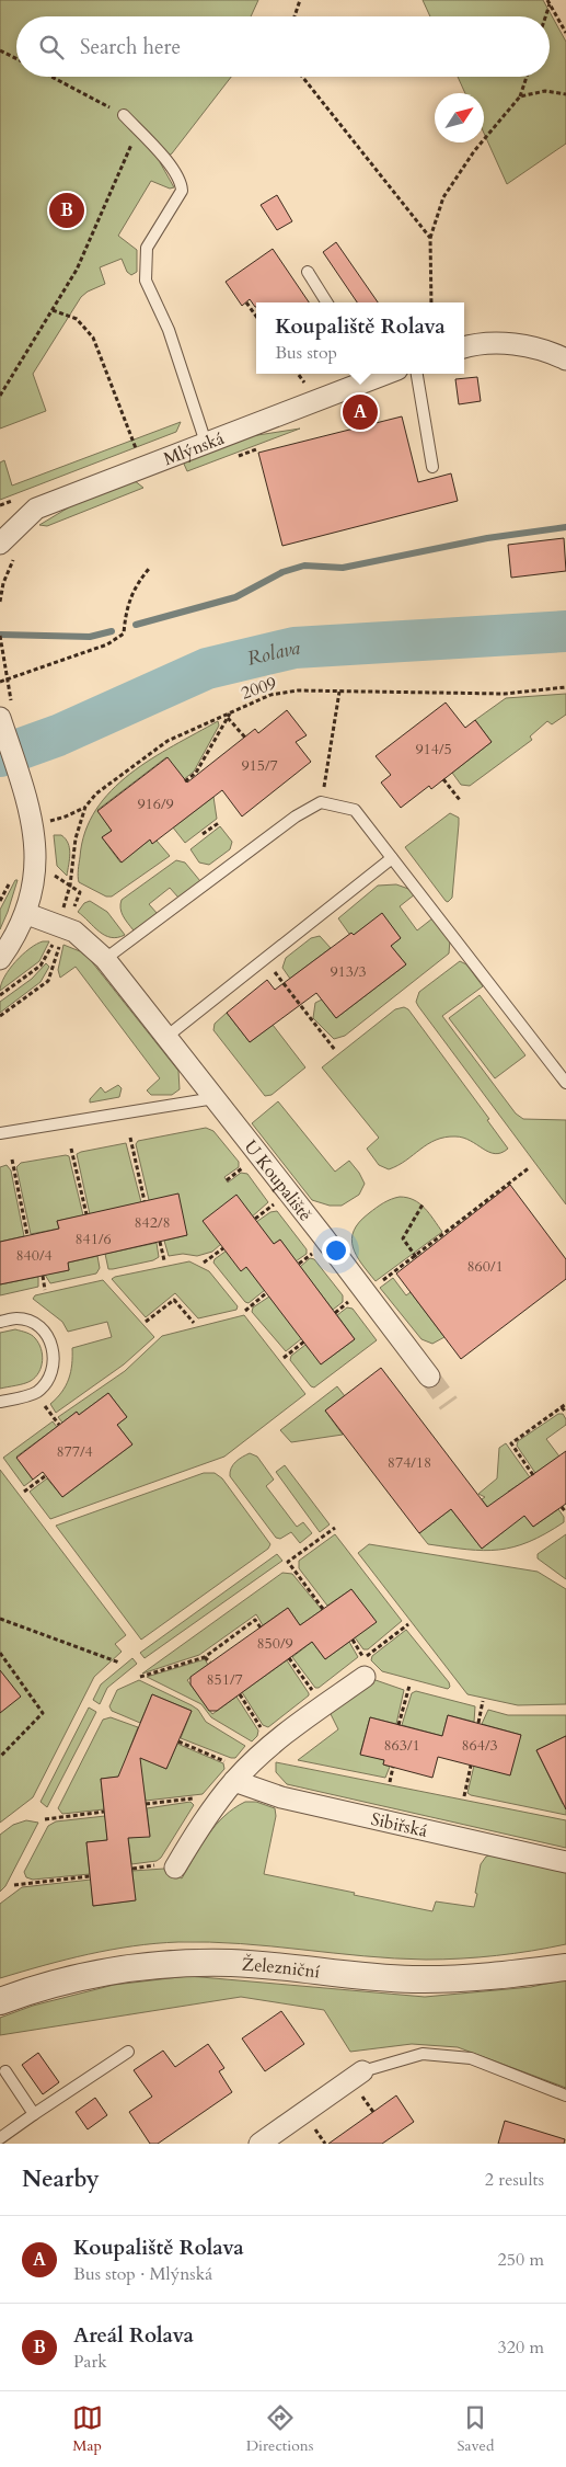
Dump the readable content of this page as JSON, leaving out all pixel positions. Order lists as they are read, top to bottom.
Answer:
{
  "streets": {
    "street": [
      "Mlýnská",
      "U Koupaliště",
      "Sibiřská",
      "Železniční"
    ],
    "path": ["2009"]
  },
  "water": ["Rolava"],
  "house_numbers": [
    "914/5",
    "915/7",
    "916/9",
    "913/3",
    "842/8",
    "841/6",
    "840/4",
    "860/1",
    "877/4",
    "874/18",
    "850/9",
    "851/7",
    "863/1",
    "864/3"
  ],
  "north": "top right",
  "page": {
    "search": "Search here",
    "pins": ["B", "A"],
    "popup": ["Koupaliště Rolava", "Bus stop"],
    "heading": ["Nearby", "2 results"],
    "list": [
      {
        "mark": "A",
        "name": "Koupaliště Rolava",
        "note": "Bus stop · Mlýnská",
        "value": "250 m"
      },
      {
        "mark": "B",
        "name": "Areál Rolava",
        "note": "Park",
        "value": "320 m"
      }
    ],
    "nav": ["Map", "Directions", "Saved"]
  }
}
